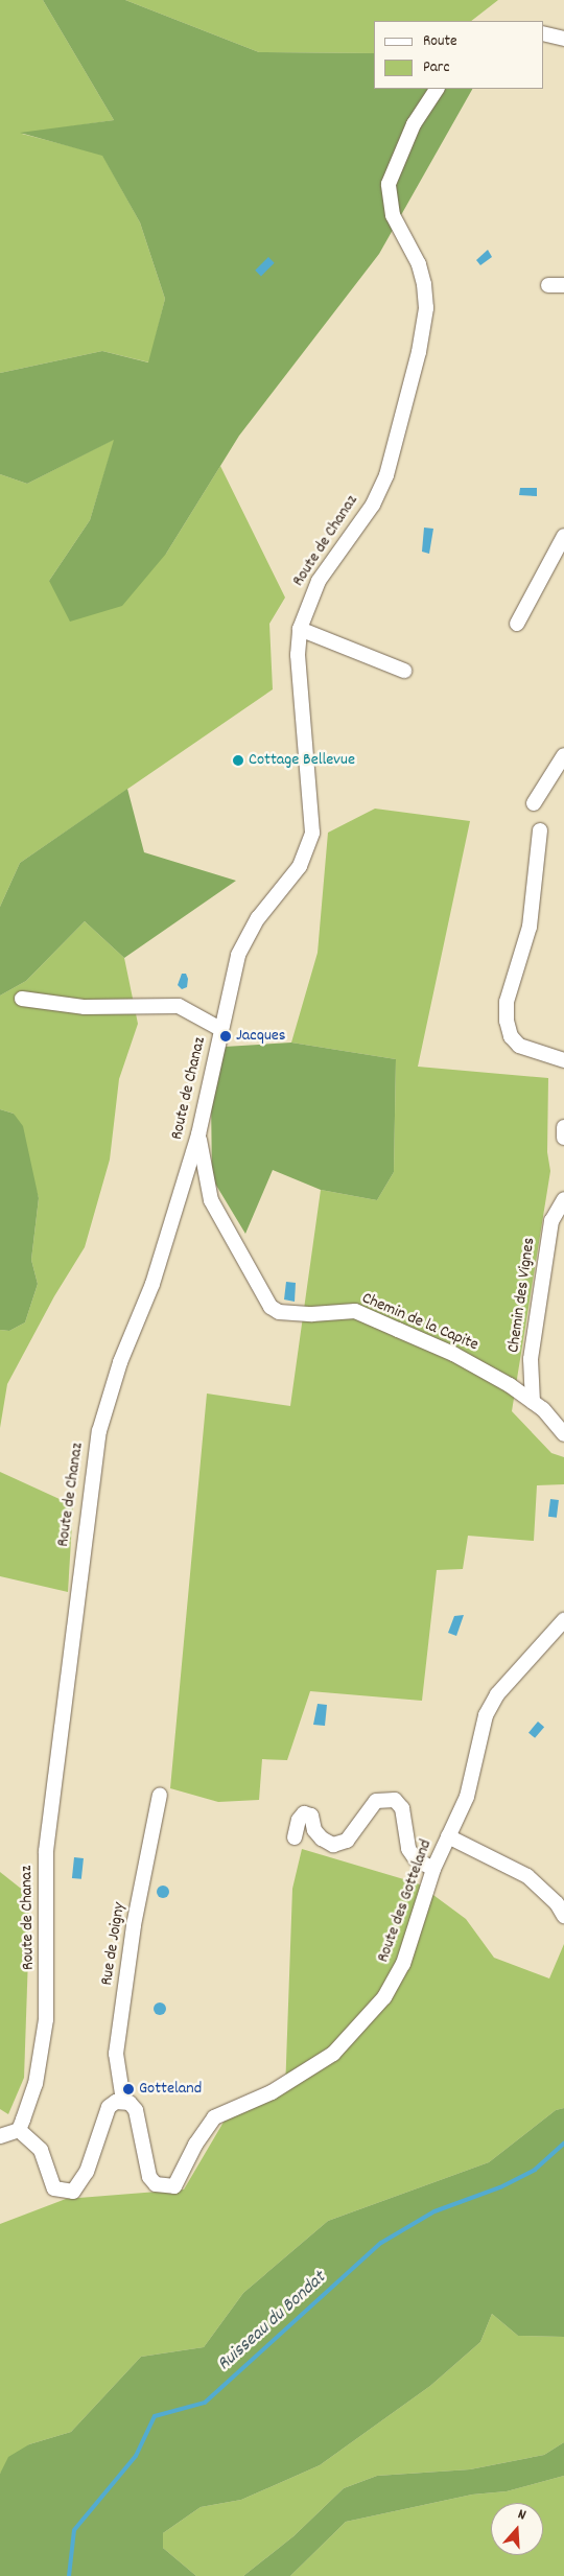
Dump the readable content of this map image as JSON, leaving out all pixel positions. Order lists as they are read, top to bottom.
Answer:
{
  "streets": {
    "street": [
      "Route de Chanaz",
      "Chemin des Vignes",
      "Chemin de la Capite",
      "Route des Gotteland",
      "Rue de Joigny"
    ]
  },
  "crossings": [
    ["Route de Chanaz", "Chemin de la Capite"],
    ["Chemin des Vignes", "Chemin de la Capite"],
    ["Route des Gotteland", "Rue de Joigny"]
  ],
  "water": ["Ruisseau du Bondat"],
  "places": ["Cottage Bellevue", "Jacques", "Gotteland"],
  "legend": ["Route", "Parc"],
  "north": "top"
}
